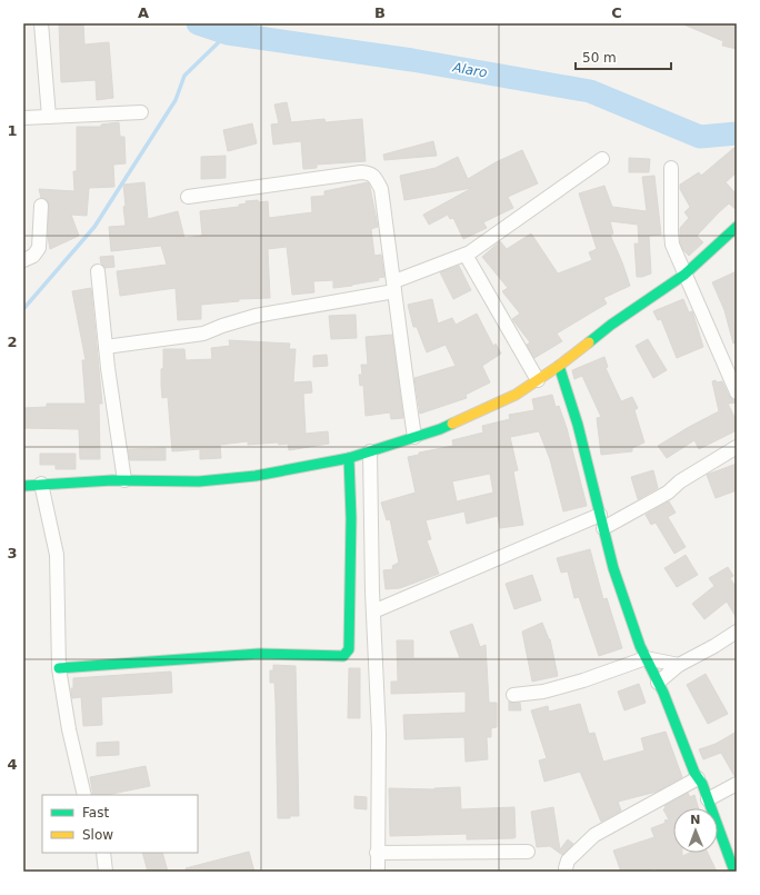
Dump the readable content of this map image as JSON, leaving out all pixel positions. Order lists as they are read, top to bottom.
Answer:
{
  "water": ["Alaro"],
  "legend": ["Fast", "Slow"],
  "scale_bar": "50 m",
  "north": "top",
  "grid": {
    "columns": ["A", "B", "C"],
    "rows": [
      "1",
      "2",
      "3",
      "4"
    ]
  }
}
